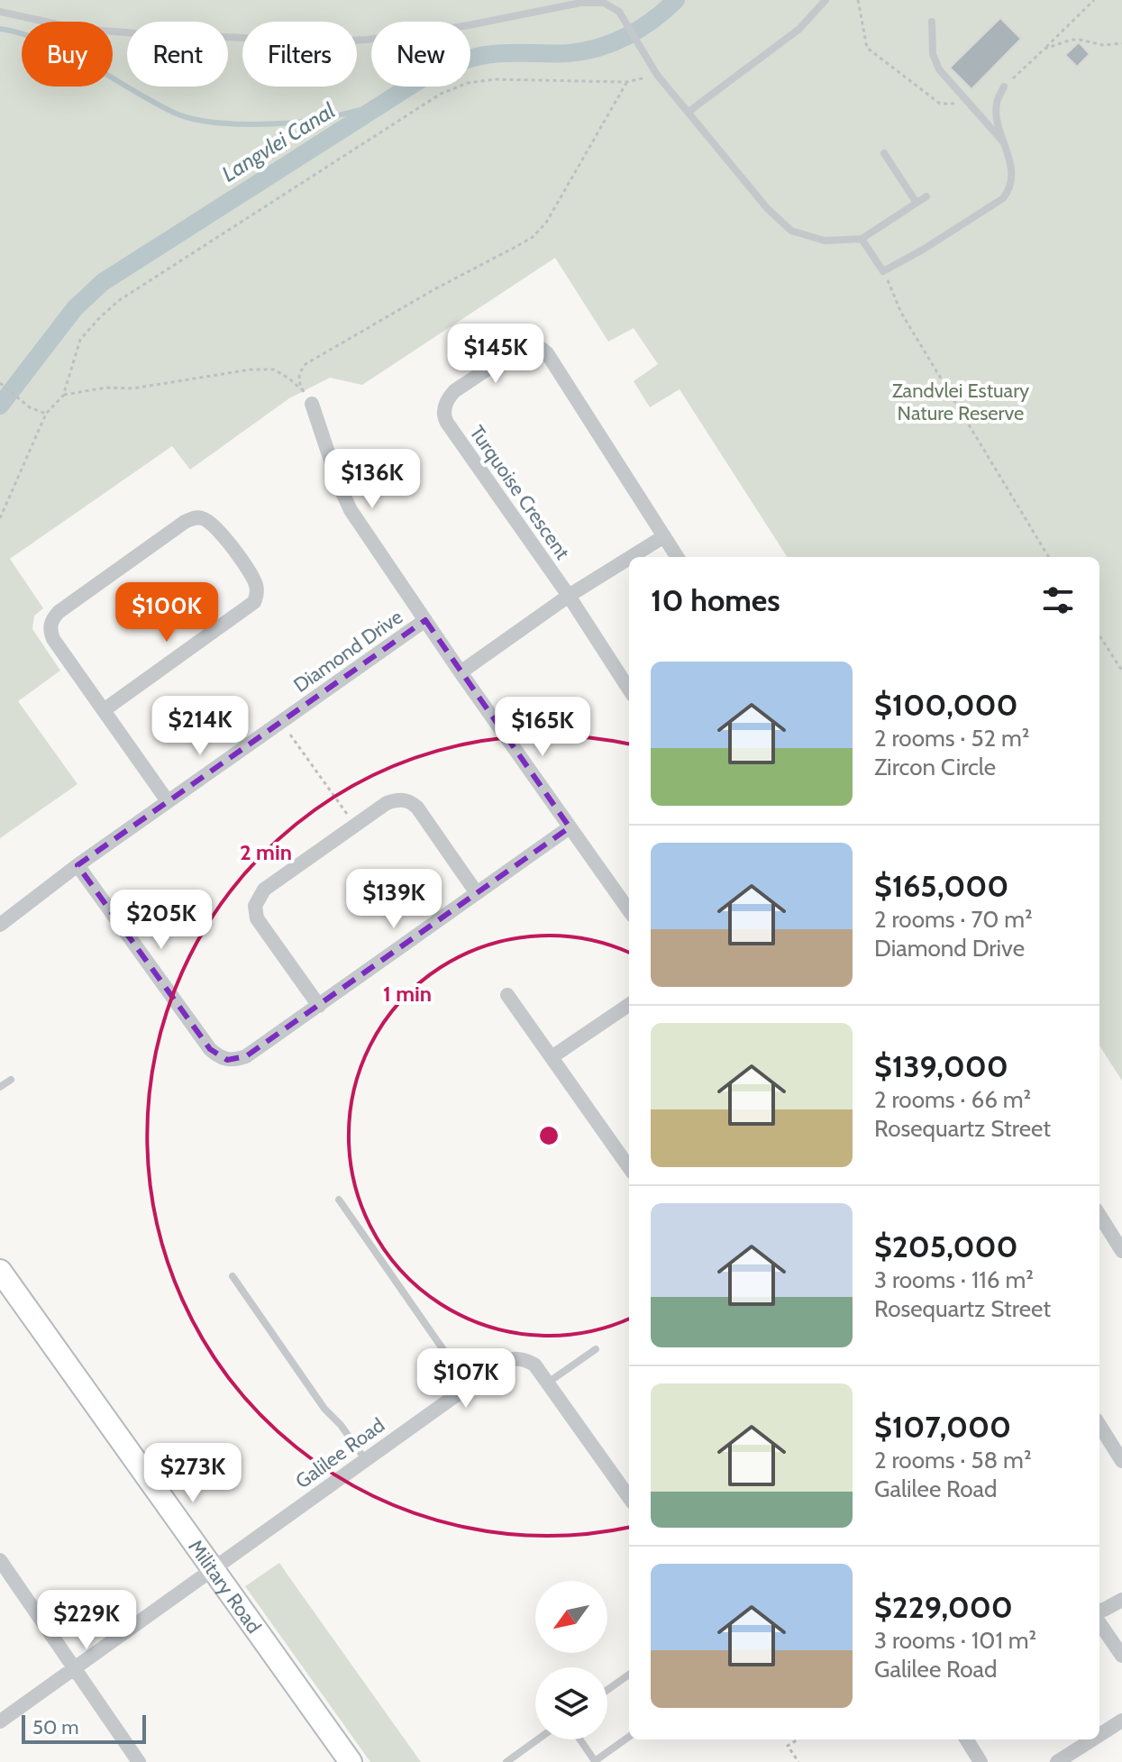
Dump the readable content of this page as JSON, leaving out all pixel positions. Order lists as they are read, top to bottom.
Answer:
{
  "streets": {
    "main road": ["Military Road"],
    "street": ["Turquoise Crescent", "Diamond Drive", "Galilee Road"]
  },
  "crossings": [
    ["Galilee Road", "Military Road"]
  ],
  "water": ["Langvlei Canal"],
  "parks": ["Zandvlei Estuary Nature Reserve"],
  "scale_bar": "50 m",
  "north": "bottom left",
  "page": {
    "chip": [
      "Buy",
      "Rent",
      "Filters",
      "New"
    ],
    "price": [
      "$145K",
      "$136K",
      "$100K",
      "$214K",
      "$165K",
      "$139K",
      "$205K",
      "$107K",
      "$273K",
      "$229K"
    ],
    "heading": "10 homes",
    "list": [
      {
        "name": "$100,000",
        "note": "2 rooms · 52 m² · Zircon Circle"
      },
      {
        "name": "$165,000",
        "note": "2 rooms · 70 m² · Diamond Drive"
      },
      {
        "name": "$139,000",
        "note": "2 rooms · 66 m² · Rosequartz Street"
      },
      {
        "name": "$205,000",
        "note": "3 rooms · 116 m² · Rosequartz Street"
      },
      {
        "name": "$107,000",
        "note": "2 rooms · 58 m² · Galilee Road"
      },
      {
        "name": "$229,000",
        "note": "3 rooms · 101 m² · Galilee Road"
      }
    ],
    "scale": "50 m"
  },
  "rings": ["2 min", "1 min"]
}
